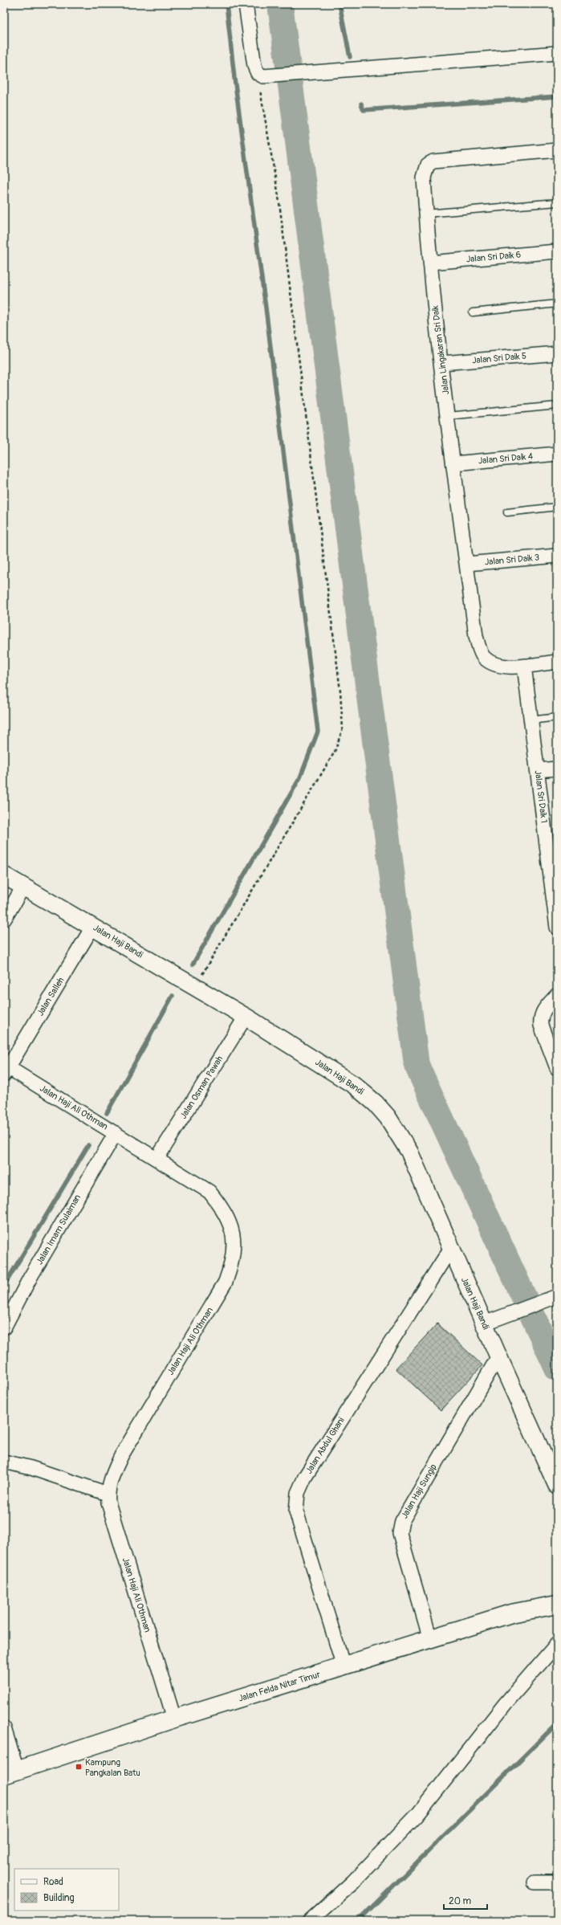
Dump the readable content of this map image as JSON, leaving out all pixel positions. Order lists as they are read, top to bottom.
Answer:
{
  "streets": {
    "main road": ["Jalan Felda Nitar Timur"],
    "street": [
      "Jalan Sri Daik 6",
      "Jalan Lingakaran Sri Daik",
      "Jalan Sri Daik 5",
      "Jalan Sri Daik 4",
      "Jalan Sri Daik 3",
      "Jalan Sri Daik 1",
      "Jalan Haji Bandi",
      "Jalan Salleh",
      "Jalan Osman Pawah",
      "Jalan Haji Ali Othman",
      "Jalan Imam Sulaiman",
      "Jalan Abdul Ghani",
      "Jalan Haji Sungip"
    ]
  },
  "crossings": [
    ["Jalan Sri Daik 6", "Jalan Lingakaran Sri Daik"],
    ["Jalan Lingakaran Sri Daik", "Jalan Sri Daik 5"],
    ["Jalan Lingakaran Sri Daik", "Jalan Sri Daik 4"],
    ["Jalan Lingakaran Sri Daik", "Jalan Sri Daik 3"],
    ["Jalan Lingakaran Sri Daik", "Jalan Sri Daik 1"],
    ["Jalan Haji Bandi", "Jalan Salleh"],
    ["Jalan Haji Bandi", "Jalan Osman Pawah"],
    ["Jalan Haji Bandi", "Jalan Abdul Ghani"],
    ["Jalan Haji Bandi", "Jalan Haji Sungip"],
    ["Jalan Salleh", "Jalan Haji Ali Othman"],
    ["Jalan Osman Pawah", "Jalan Haji Ali Othman"],
    ["Jalan Haji Ali Othman", "Jalan Imam Sulaiman"],
    ["Jalan Haji Ali Othman", "Jalan Felda Nitar Timur"],
    ["Jalan Abdul Ghani", "Jalan Felda Nitar Timur"],
    ["Jalan Haji Sungip", "Jalan Felda Nitar Timur"]
  ],
  "places": {
    "transit": ["Kampung Pangkalan Batu"]
  },
  "legend": ["Road", "Building"],
  "scale_bar": "20 m"
}
